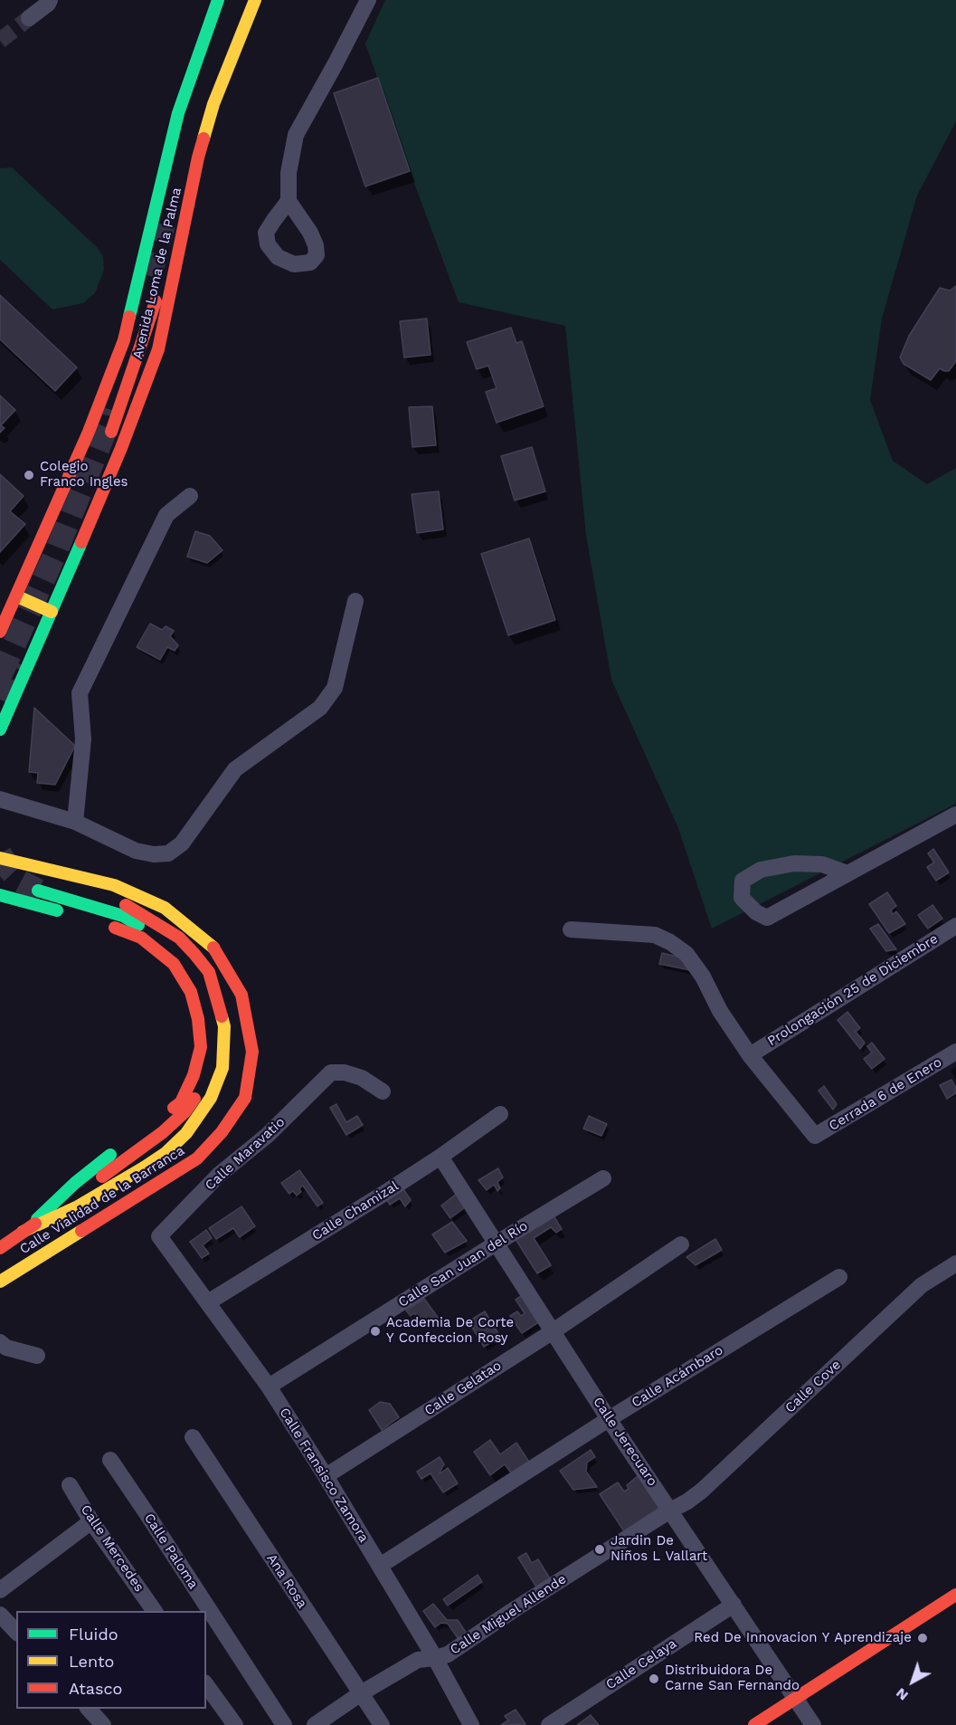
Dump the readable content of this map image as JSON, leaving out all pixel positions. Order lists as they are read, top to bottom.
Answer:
{
  "streets": {
    "main road": ["Avenida Loma de la Palma", "Calle Vialidad de la Barranca"],
    "street": [
      "Prolongación 25 de Diciembre",
      "Cerrada 6 de Enero",
      "Calle Maravatio",
      "Calle Chamizal",
      "Calle San Juan del Río",
      "Calle Acámbaro",
      "Calle Cove",
      "Calle Gelatao",
      "Calle Jerecuaro",
      "Calle Fransisco Zamora",
      "Calle Mercedes",
      "Calle Paloma",
      "Ana Rosa",
      "Calle Miguel Allende",
      "Calle Celaya"
    ]
  },
  "crossings": [
    ["Prolongación 25 de Diciembre", "Cerrada 6 de Enero"],
    ["Calle Maravatio", "Calle Fransisco Zamora"],
    ["Calle Chamizal", "Calle Jerecuaro"],
    ["Calle Chamizal", "Calle Fransisco Zamora"],
    ["Calle San Juan del Río", "Calle Jerecuaro"],
    ["Calle San Juan del Río", "Calle Fransisco Zamora"],
    ["Calle Acámbaro", "Calle Jerecuaro"],
    ["Calle Acámbaro", "Calle Fransisco Zamora"],
    ["Calle Cove", "Calle Jerecuaro"],
    ["Calle Cove", "Calle Miguel Allende"],
    ["Calle Gelatao", "Calle Jerecuaro"],
    ["Calle Gelatao", "Calle Fransisco Zamora"],
    ["Calle Jerecuaro", "Calle Miguel Allende"],
    ["Calle Jerecuaro", "Calle Celaya"],
    ["Calle Fransisco Zamora", "Calle Miguel Allende"],
    ["Ana Rosa", "Calle Miguel Allende"]
  ],
  "places": [
    "Colegio Franco Ingles",
    "Academia De Corte Y Confeccion Rosy",
    "Jardin De Niños L Vallart",
    "Red De Innovacion Y Aprendizaje",
    "Distribuidora De Carne San Fernando"
  ],
  "legend": ["Fluido", "Lento", "Atasco"],
  "north": "bottom left"
}
